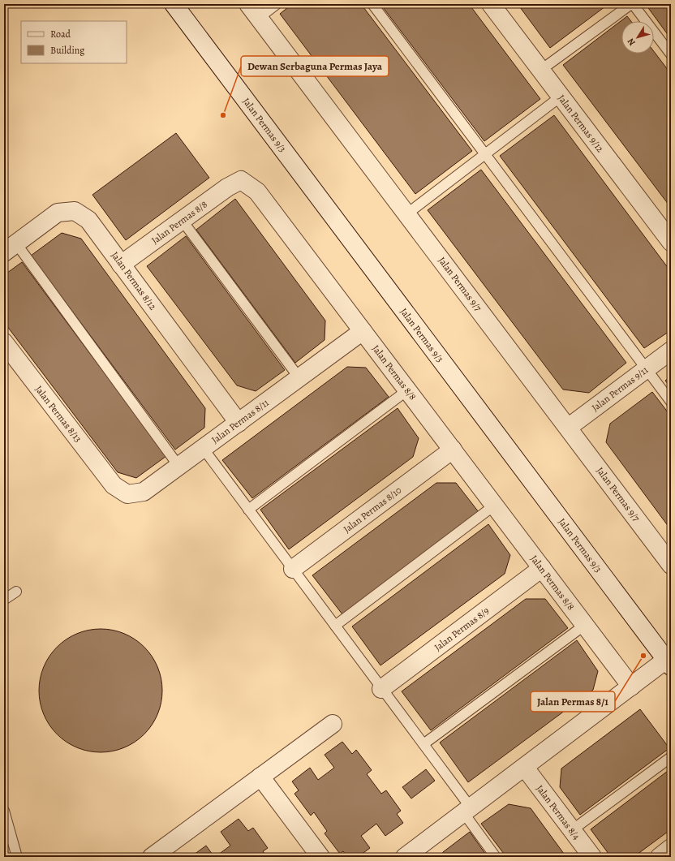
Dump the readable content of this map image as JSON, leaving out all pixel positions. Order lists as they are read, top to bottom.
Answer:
{
  "streets": {
    "street": [
      "Jalan Permas 9/12",
      "Jalan Permas 9/3",
      "Jalan Permas 8/8",
      "Jalan Permas 8/12",
      "Jalan Permas 9/7",
      "Jalan Permas 9/11",
      "Jalan Permas 8/13",
      "Jalan Permas 8/11",
      "Jalan Permas 8/10",
      "Jalan Permas 8/9",
      "Jalan Permas 8/4"
    ]
  },
  "crossings": [
    ["Jalan Permas 8/8", "Jalan Permas 8/12"],
    ["Jalan Permas 8/8", "Jalan Permas 8/11"],
    ["Jalan Permas 8/8", "Jalan Permas 8/10"],
    ["Jalan Permas 8/8", "Jalan Permas 8/9"],
    ["Jalan Permas 8/12", "Jalan Permas 8/11"],
    ["Jalan Permas 9/7", "Jalan Permas 9/11"],
    ["Jalan Permas 8/13", "Jalan Permas 8/11"]
  ],
  "places": ["Dewan Serbaguna Permas Jaya", "Jalan Permas 8/1"],
  "legend": ["Road", "Building"],
  "north": "bottom left"
}
